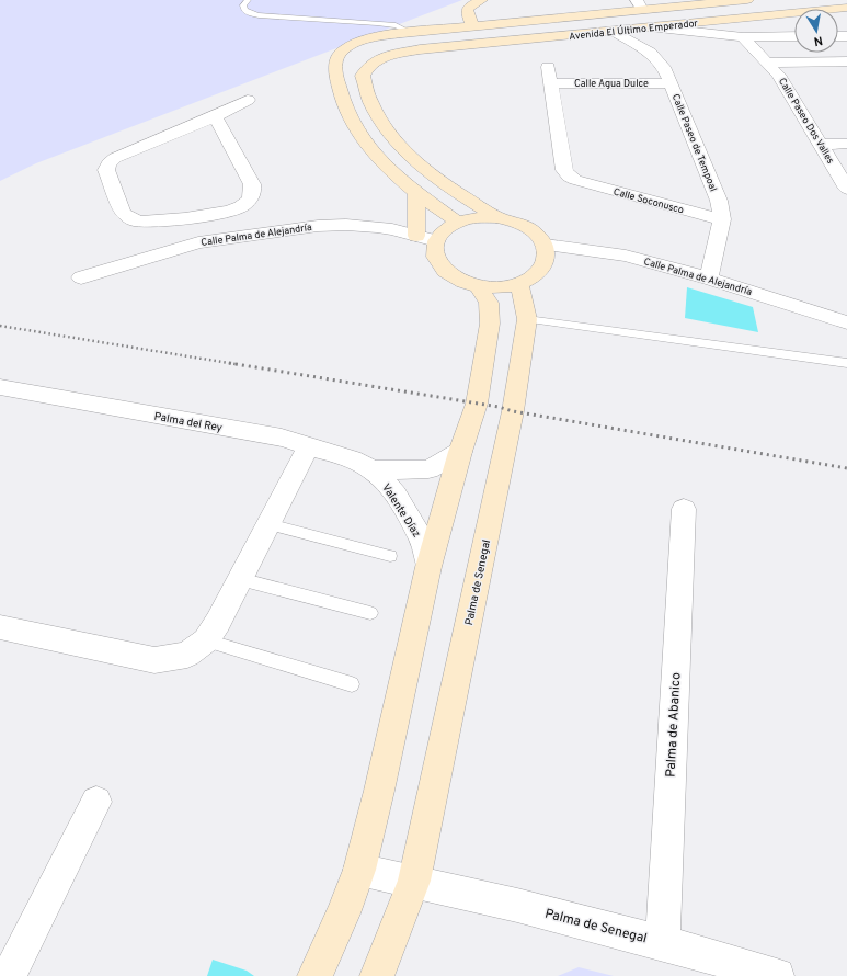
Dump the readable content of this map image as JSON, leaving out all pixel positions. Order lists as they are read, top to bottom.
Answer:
{
  "streets": {
    "street": [
      "Avenida El Último Emperador",
      "Calle Agua Dulce",
      "Calle Paseo Dos Valles",
      "Calle Paseo de Tempoal",
      "Calle Soconusco",
      "Calle Palma de Alejandría",
      "Palma del Rey",
      "Valente Díaz",
      "Palma de Senegal",
      "Palma de Abanico"
    ]
  },
  "crossings": [
    ["Avenida El Último Emperador", "Calle Paseo de Tempoal"],
    ["Avenida El Último Emperador", "Calle Palma de Alejandría"],
    ["Avenida El Último Emperador", "Palma de Senegal"],
    ["Calle Agua Dulce", "Calle Paseo de Tempoal"],
    ["Calle Agua Dulce", "Calle Soconusco"],
    ["Calle Paseo de Tempoal", "Calle Soconusco"],
    ["Calle Paseo de Tempoal", "Calle Palma de Alejandría"],
    ["Calle Palma de Alejandría", "Palma de Senegal"],
    ["Palma del Rey", "Valente Díaz"],
    ["Palma de Senegal", "Palma de Abanico"]
  ],
  "north": "bottom"
}
